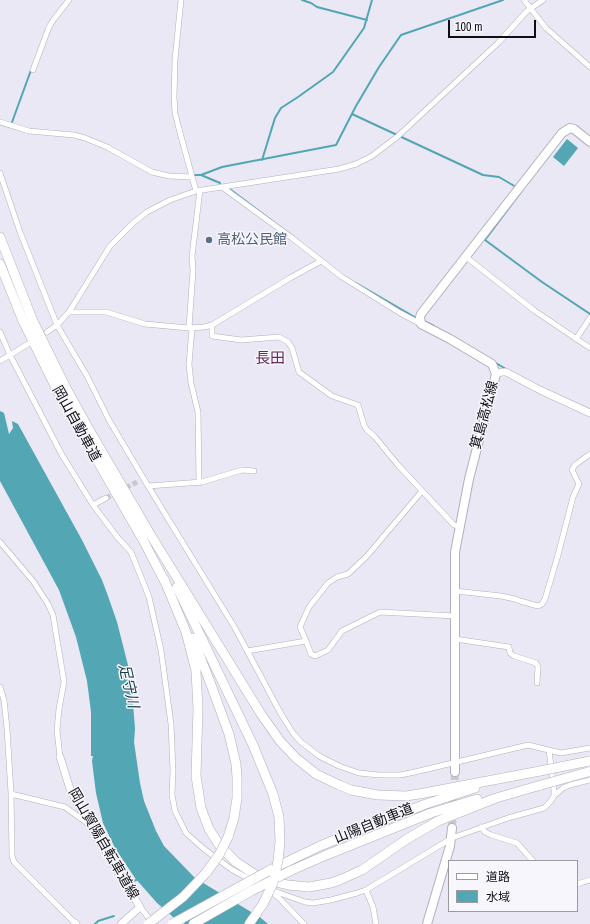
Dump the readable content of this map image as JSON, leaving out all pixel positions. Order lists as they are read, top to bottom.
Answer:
{
  "streets": {
    "highway": ["岡山自動車道", "山陽自動車道"],
    "main road": ["箕島高松線", "岡山賀陽自転車道線"]
  },
  "districts": ["長田"],
  "water": ["足守川"],
  "places": ["高松公民館"],
  "legend": ["道路", "水域"],
  "scale_bar": "100 m"
}
